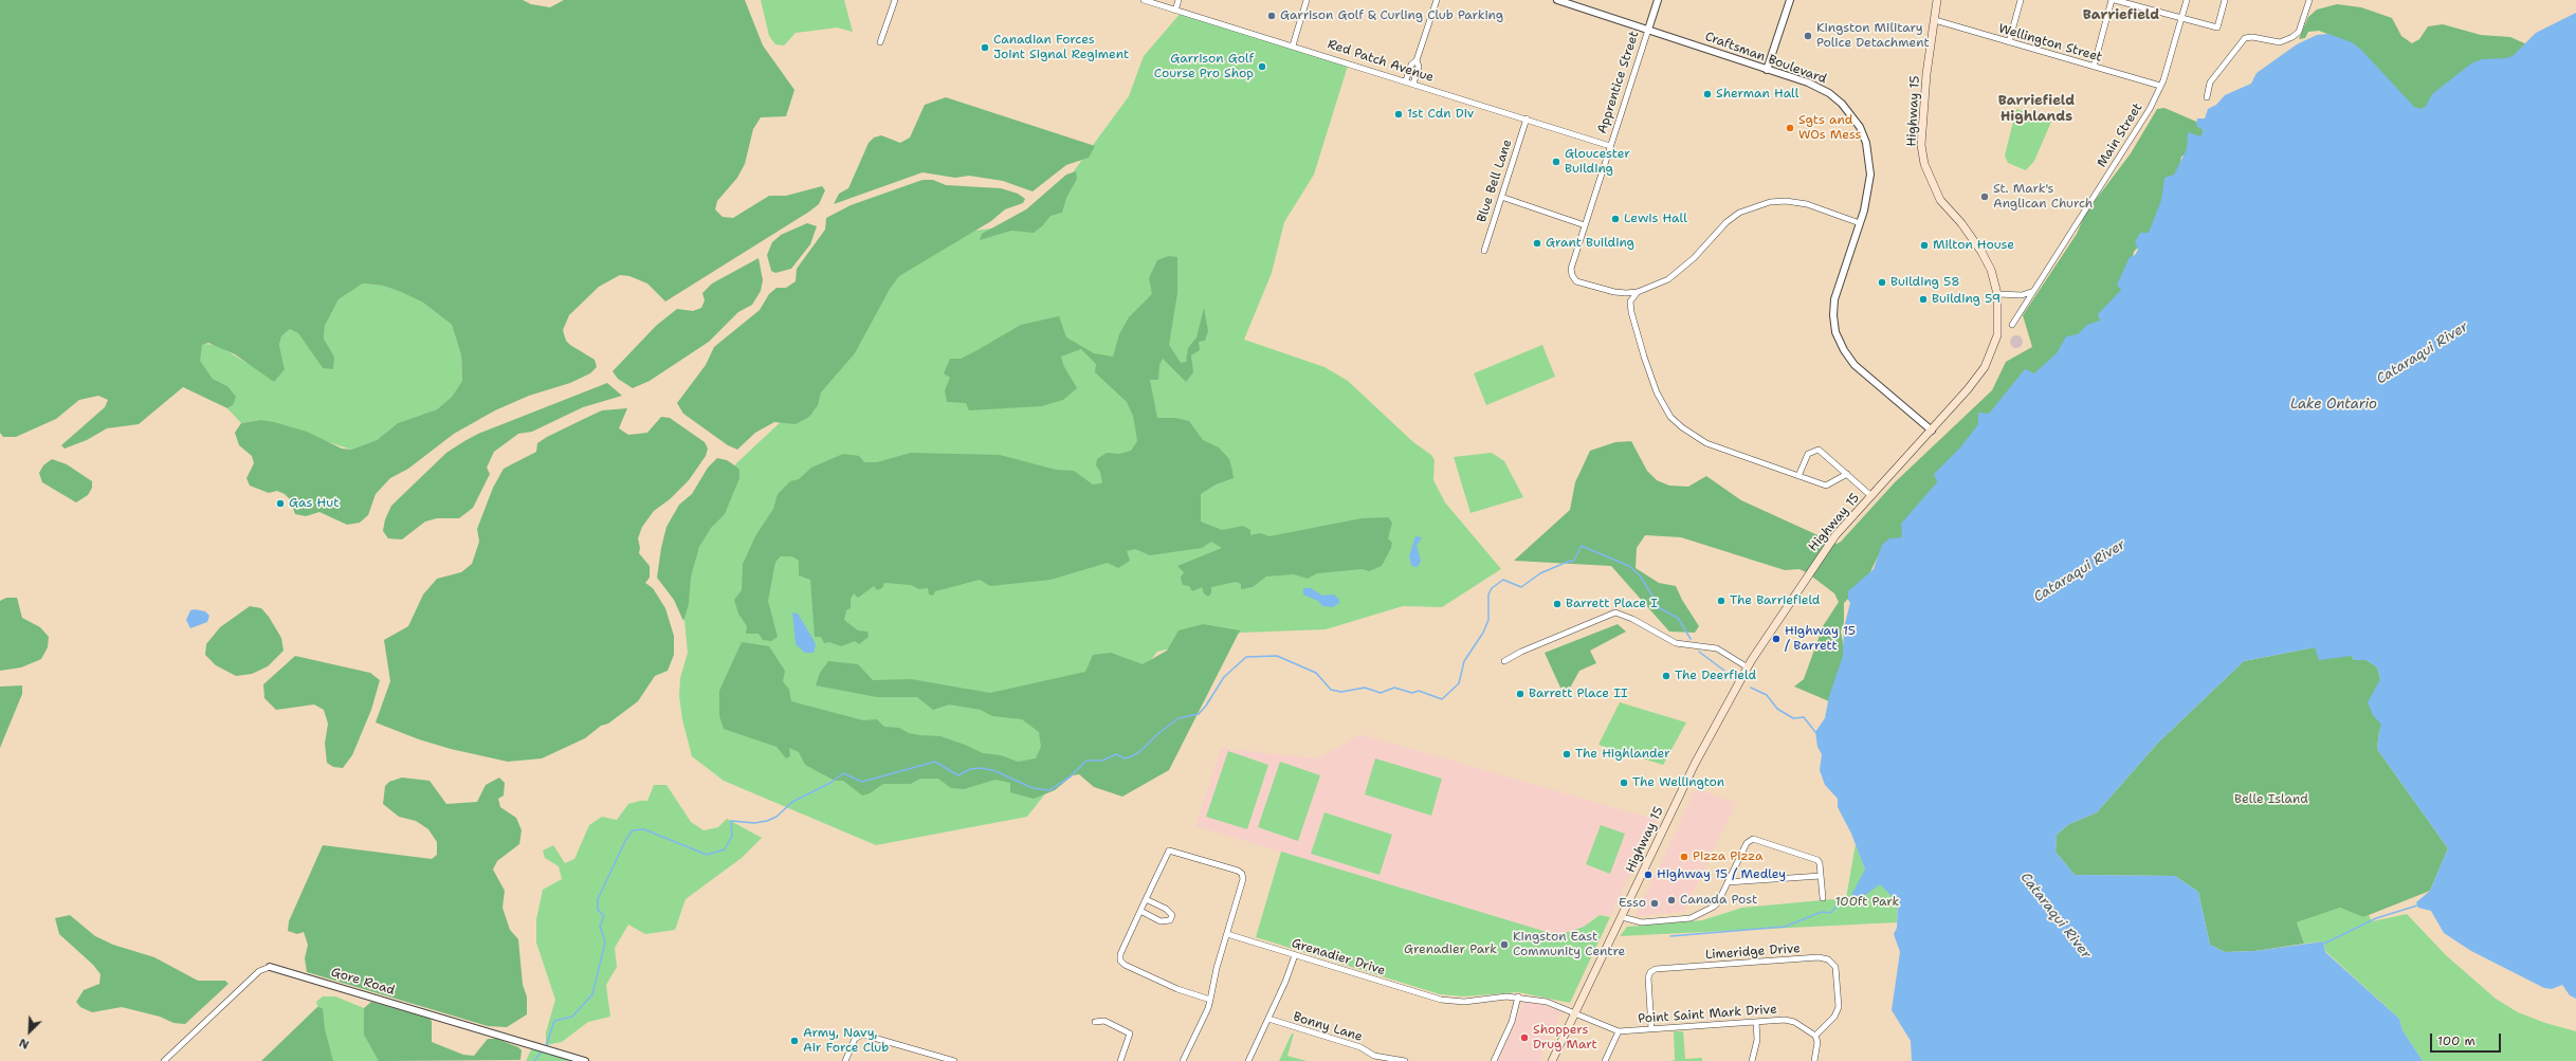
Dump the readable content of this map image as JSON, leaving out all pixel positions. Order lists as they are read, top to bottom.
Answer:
{
  "streets": {
    "main road": ["Highway 15"],
    "street": [
      "Wellington Street",
      "Craftsman Boulevard",
      "Red Patch Avenue",
      "Apprentice Street",
      "Main Street",
      "Blue Bell Lane",
      "Limeridge Drive",
      "Grenadier Drive",
      "Gore Road",
      "Point Saint Mark Drive",
      "Bonny Lane"
    ]
  },
  "crossings": [
    ["Wellington Street", "Highway 15"],
    ["Wellington Street", "Main Street"],
    ["Craftsman Boulevard", "Apprentice Street"],
    ["Craftsman Boulevard", "Highway 15"],
    ["Red Patch Avenue", "Apprentice Street"],
    ["Red Patch Avenue", "Blue Bell Lane"],
    ["Highway 15", "Grenadier Drive"],
    ["Highway 15", "Point Saint Mark Drive"],
    ["Limeridge Drive", "Point Saint Mark Drive"],
    ["Grenadier Drive", "Point Saint Mark Drive"]
  ],
  "districts": ["Barriefield", "Barriefield Highlands"],
  "water": ["Cataraqui River", "Lake Ontario"],
  "parks": ["Belle Island", "100ft Park", "Grenadier Park"],
  "places": [
    "Garrison Golf & Curling Club Parking",
    "Kingston Military Police Detachment",
    "Canadian Forces Joint Signal Regiment",
    "Garrison Golf Course Pro Shop",
    "Sherman Hall",
    "1st Cdn Div",
    "Sgts and WOs Mess",
    "Gloucester Building",
    "St. Mark's Anglican Church",
    "Lewis Hall",
    "Grant Building",
    "Milton House",
    "Building 58",
    "Building 59",
    "Gas Hut",
    "The Barriefield",
    "Barrett Place I",
    "Highway 15 / Barrett",
    "The Deerfield",
    "Barrett Place II",
    "The Highlander",
    "The Wellington",
    "Pizza Pizza",
    "Highway 15 / Medley",
    "Canada Post",
    "Esso",
    "Kingston East Community Centre",
    "Shoppers Drug Mart",
    "Army, Navy, Air Force Club"
  ],
  "scale_bar": "100 m",
  "north": "bottom left"
}
